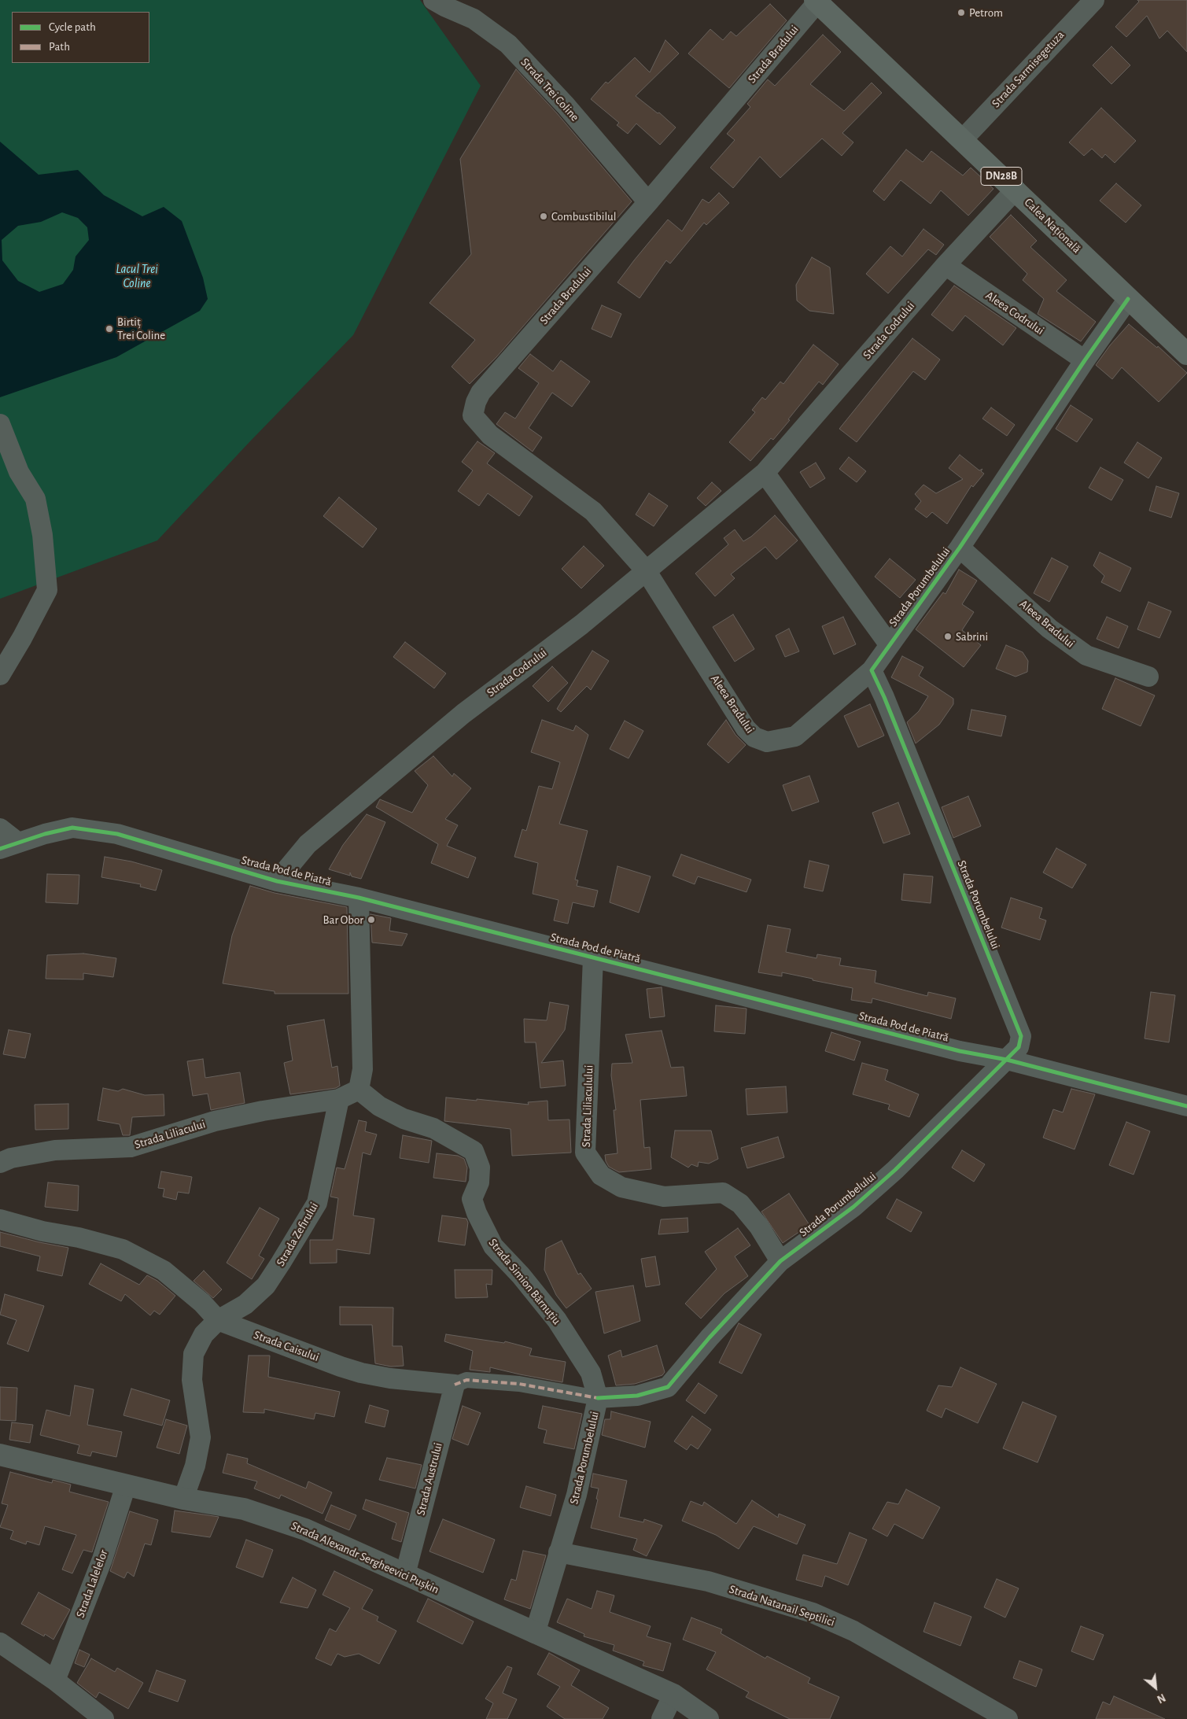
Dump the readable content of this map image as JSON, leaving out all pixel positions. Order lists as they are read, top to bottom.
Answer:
{
  "streets": {
    "main road": ["DN28B", "Calea Națională"],
    "street": [
      "Strada Bradului",
      "Strada Sarmisegetuza",
      "Strada Trei Coline",
      "Aleea Codrului",
      "Strada Codrului",
      "Strada Porumbelului",
      "Aleea Bradului",
      "Strada Pod de Piatră",
      "Strada Liliaculului",
      "Strada Liliacului",
      "Strada Zefirului",
      "Strada Simion Bărnuțiu",
      "Strada Caisului",
      "Strada Austrului",
      "Strada Alexandr Sergheevici Pușkin",
      "Strada Lalelelor",
      "Strada Natanail Septilici"
    ]
  },
  "crossings": [
    ["Strada Bradului", "Strada Trei Coline"],
    ["Strada Bradului", "Calea Națională"],
    ["Strada Bradului", "Strada Codrului"],
    ["Strada Bradului", "Aleea Bradului"],
    ["Strada Sarmisegetuza", "Calea Națională"],
    ["Calea Națională", "Strada Codrului"],
    ["Calea Națională", "Strada Porumbelului"],
    ["Aleea Codrului", "Strada Codrului"],
    ["Aleea Codrului", "Strada Porumbelului"],
    ["Strada Codrului", "Aleea Bradului"],
    ["Strada Codrului", "Strada Pod de Piatră"],
    ["Strada Porumbelului", "Aleea Bradului"],
    ["Strada Porumbelului", "Strada Pod de Piatră"],
    ["Strada Porumbelului", "Strada Liliaculului"],
    ["Strada Porumbelului", "Strada Simion Bărnuțiu"],
    ["Strada Porumbelului", "Strada Caisului"],
    ["Strada Porumbelului", "Strada Alexandr Sergheevici Pușkin"],
    ["Strada Porumbelului", "Strada Natanail Septilici"],
    ["Strada Pod de Piatră", "Strada Liliaculului"],
    ["Strada Liliacului", "Strada Zefirului"],
    ["Strada Zefirului", "Strada Caisului"],
    ["Strada Zefirului", "Strada Alexandr Sergheevici Pușkin"],
    ["Strada Simion Bărnuțiu", "Strada Caisului"],
    ["Strada Caisului", "Strada Austrului"],
    ["Strada Austrului", "Strada Alexandr Sergheevici Pușkin"],
    ["Strada Alexandr Sergheevici Pușkin", "Strada Lalelelor"]
  ],
  "water": ["Lacul Trei Coline"],
  "places": [
    "Petrom",
    "Combustibilul",
    "Birtiț Trei Coline",
    "Sabrini",
    "Bar Obor"
  ],
  "legend": ["Cycle path", "Path"],
  "north": "bottom right"
}
